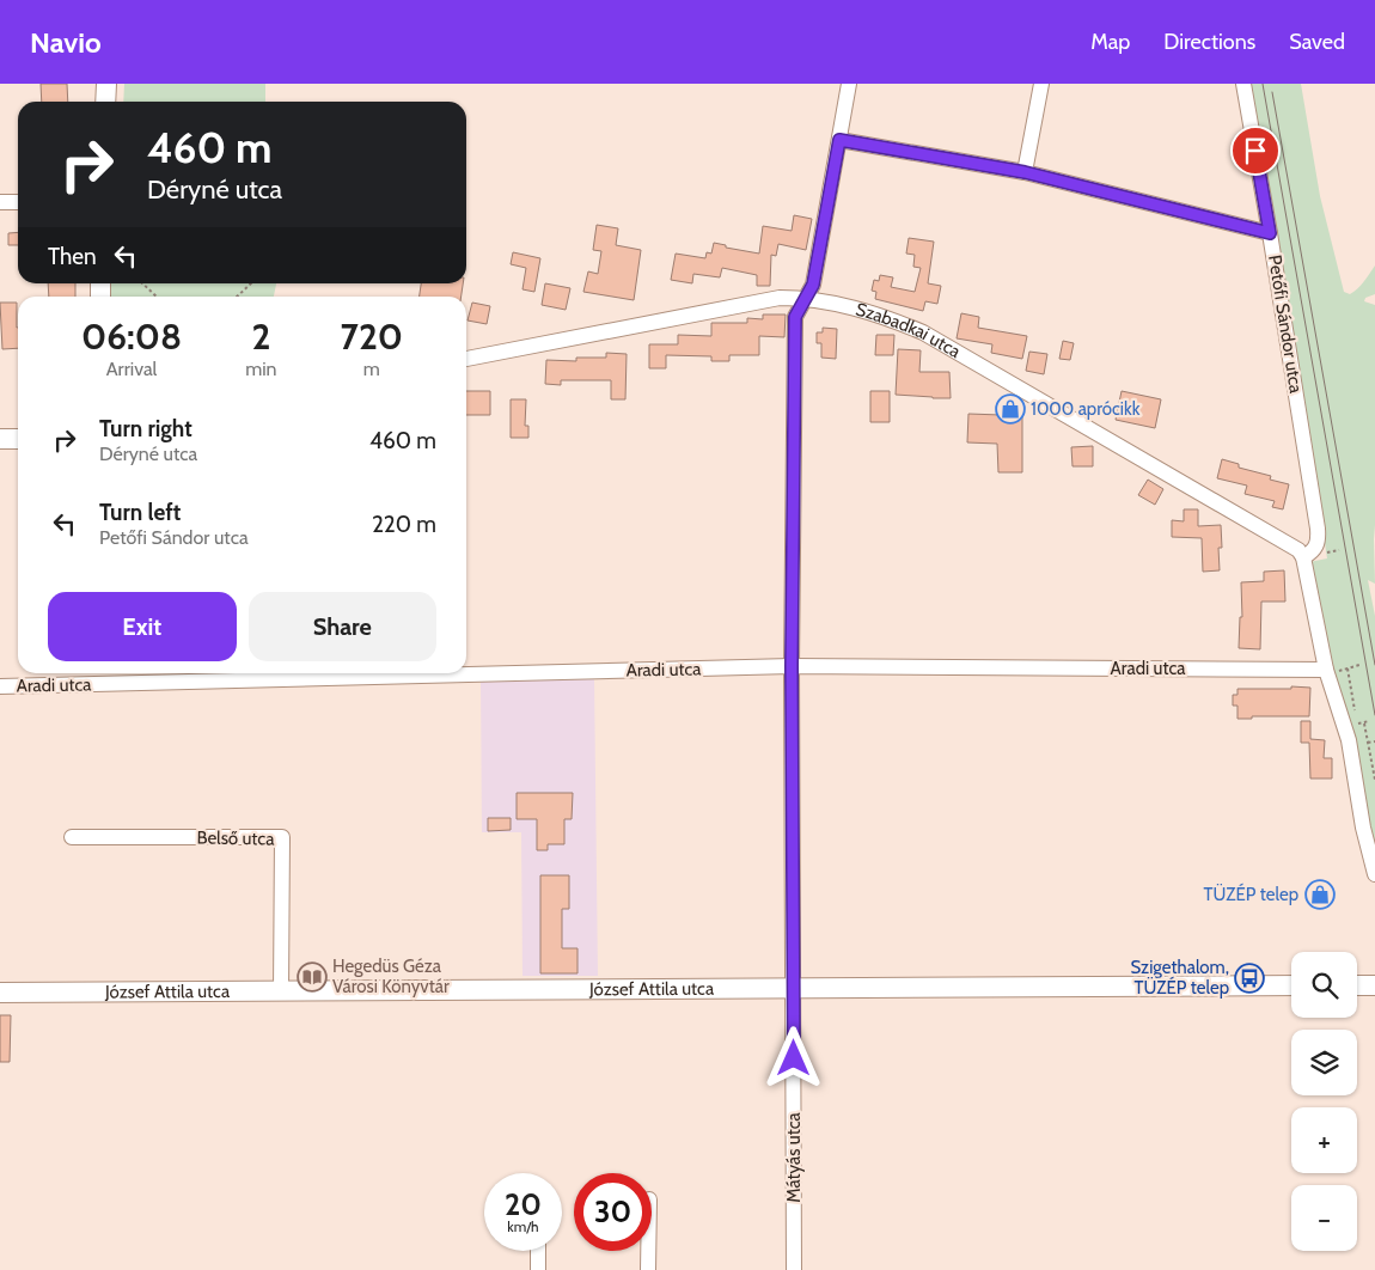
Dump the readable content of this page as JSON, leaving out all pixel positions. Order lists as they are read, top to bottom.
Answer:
{
  "streets": {
    "street": [
      "Petőfi Sándor utca",
      "Szabadkai utca",
      "Aradi utca",
      "Belső utca",
      "József Attila utca",
      "Mátyás utca"
    ]
  },
  "crossings": [
    ["Petőfi Sándor utca", "Szabadkai utca"],
    ["Szabadkai utca", "Mátyás utca"],
    ["Aradi utca", "Mátyás utca"],
    ["Belső utca", "József Attila utca"],
    ["József Attila utca", "Mátyás utca"]
  ],
  "places": {
    "shop": ["1000 aprócikk", "TÜZÉP telep"],
    "library": ["Hegedüs Géza Városi Könyvtár"],
    "bus stop": ["Szigethalom, TÜZÉP telep"]
  },
  "page": {
    "header": "Navio",
    "nav": ["Map", "Directions", "Saved"],
    "turn": ["460 m", "Déryné utca"],
    "then": "Then",
    "eta": [
      "06:08",
      "Arrival",
      "2",
      "min",
      "720",
      "m"
    ],
    "list": [
      {
        "name": "Turn right",
        "note": "Déryné utca",
        "value": "460 m"
      },
      {
        "name": "Turn left",
        "note": "Petőfi Sándor utca",
        "value": "220 m"
      }
    ],
    "buttons": ["Exit", "Share"],
    "map_buttons": ["+", "−"],
    "speed": "20 km/h",
    "limit": "30"
  }
}
